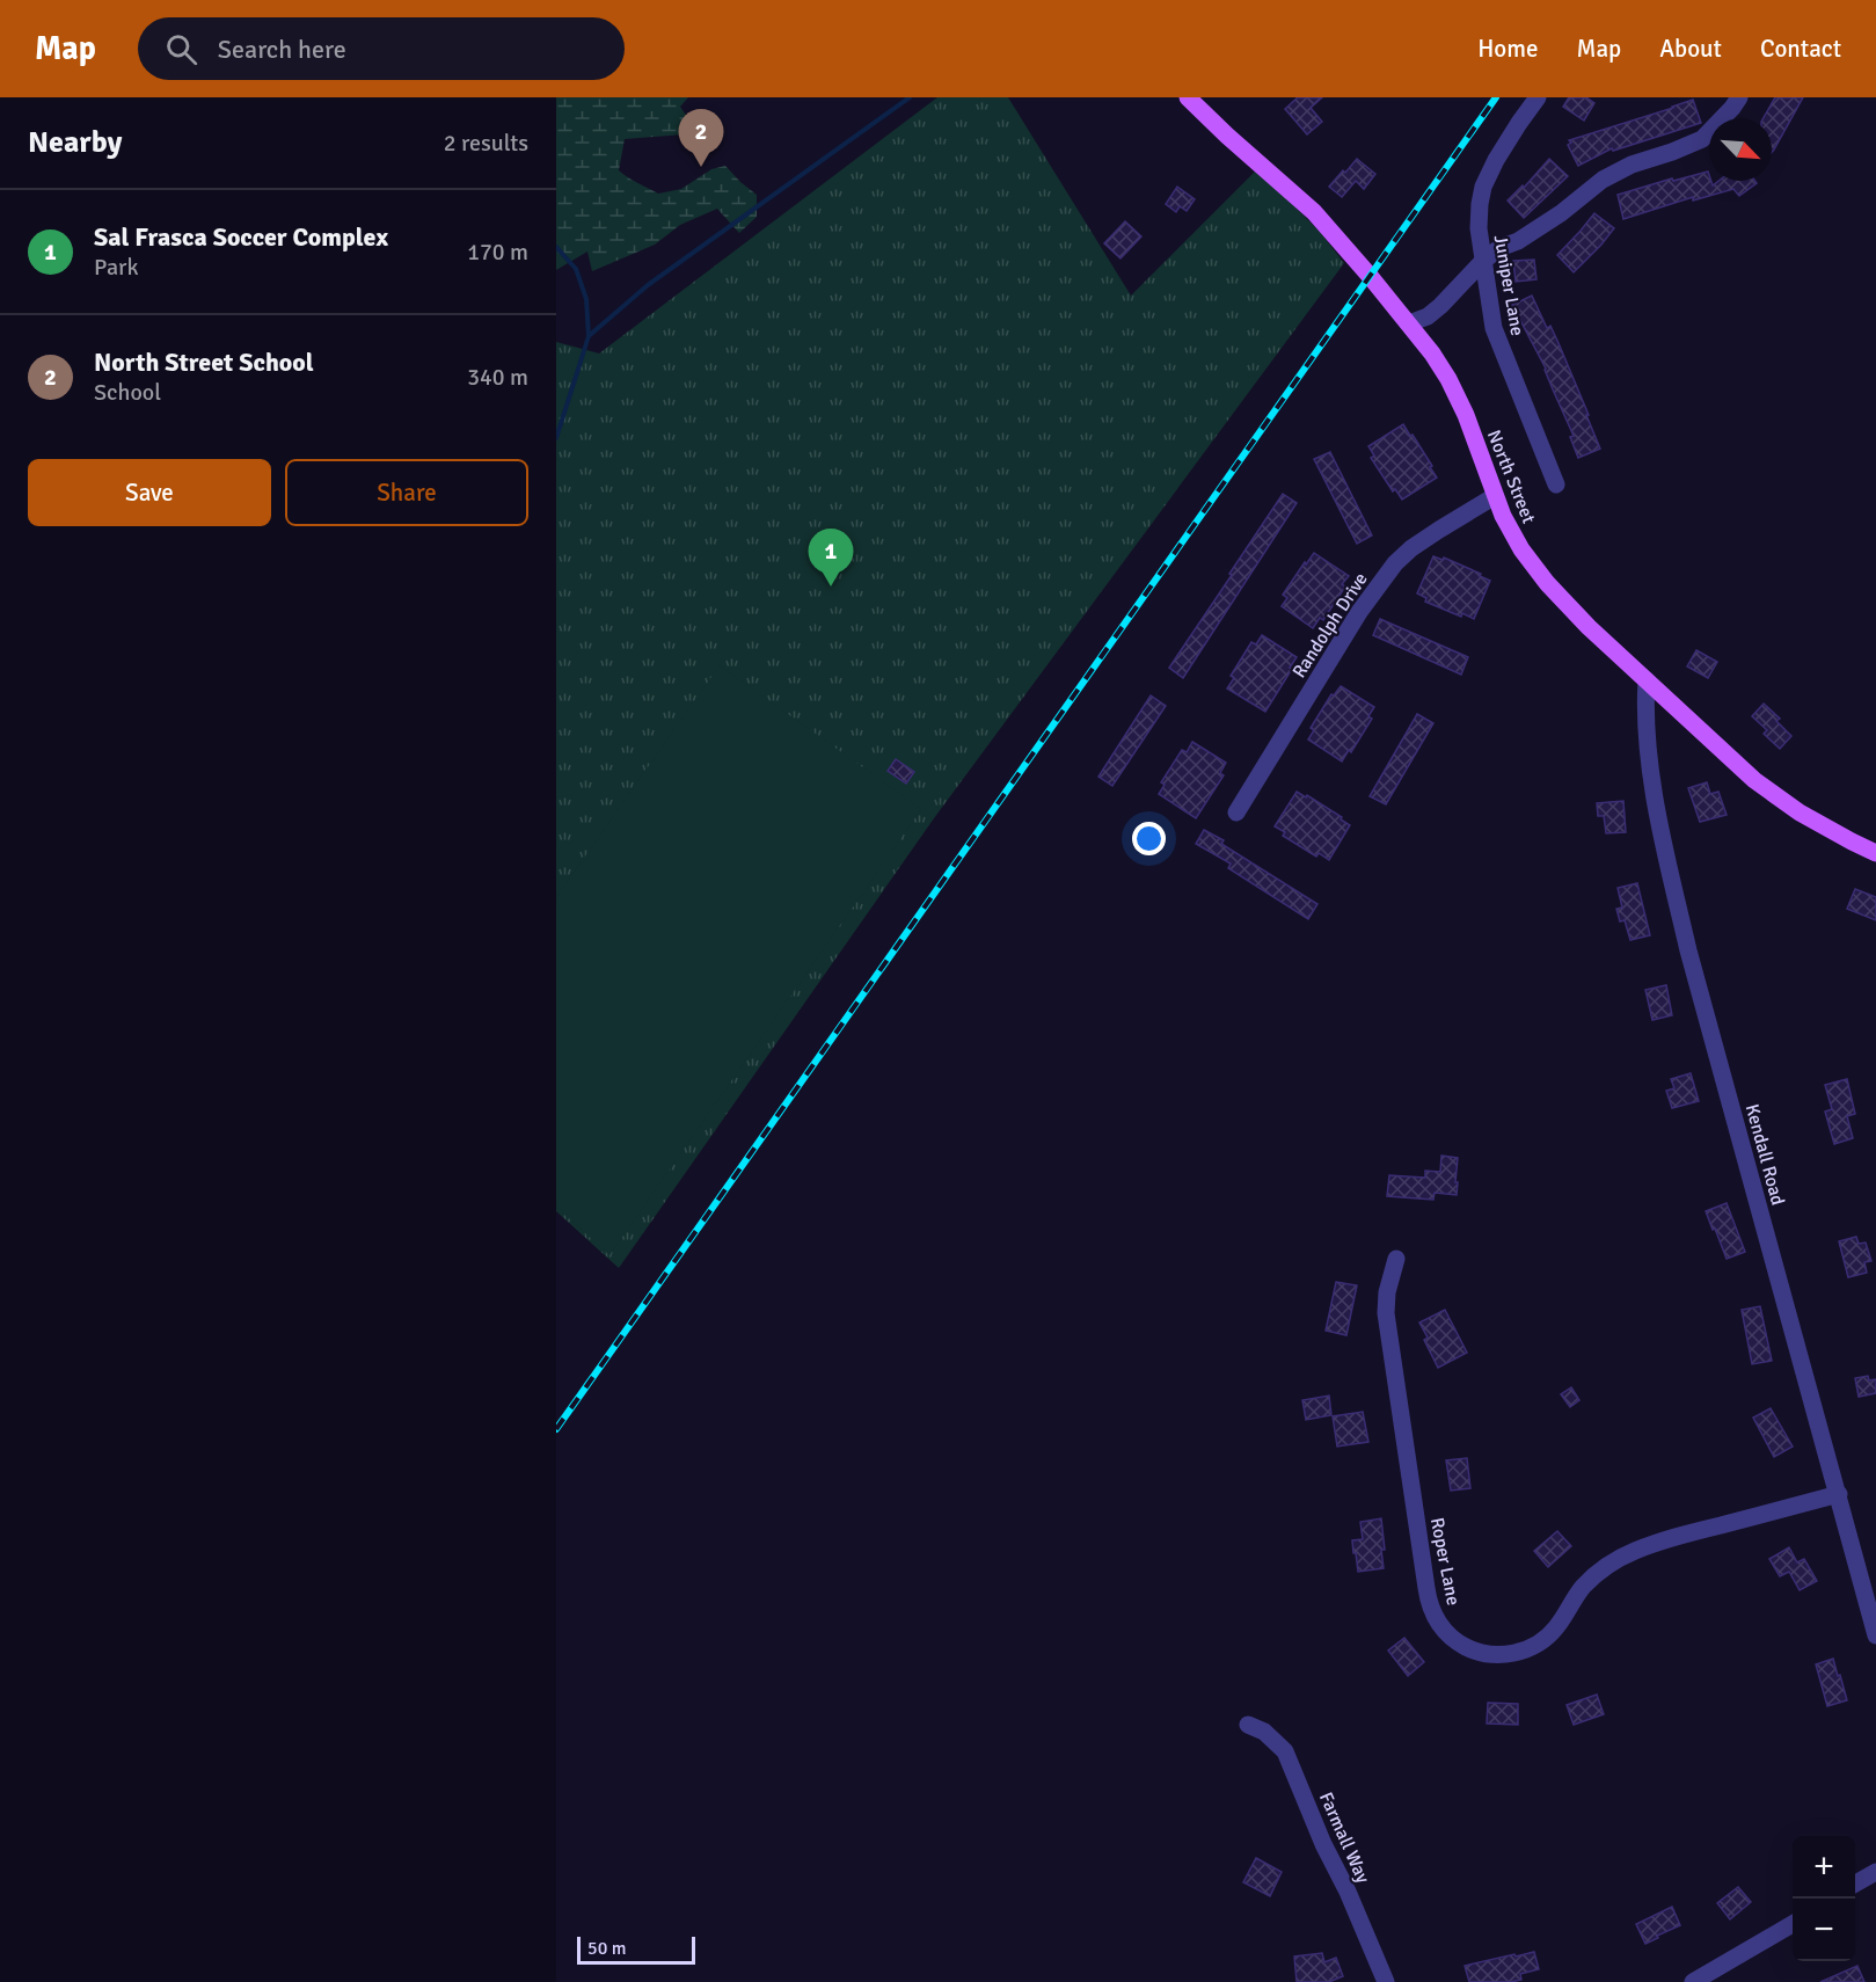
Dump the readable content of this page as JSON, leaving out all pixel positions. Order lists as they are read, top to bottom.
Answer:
{
  "streets": {
    "main road": ["North Street"],
    "street": [
      "Juniper Lane",
      "Randolph Drive",
      "Kendall Road",
      "Roper Lane",
      "Farmall Way"
    ]
  },
  "crossings": [
    ["North Street", "Randolph Drive"],
    ["North Street", "Kendall Road"],
    ["Kendall Road", "Roper Lane"]
  ],
  "scale_bar": "50 m",
  "north": "bottom right",
  "page": {
    "header": "Map",
    "search": "Search here",
    "nav": [
      "Home",
      "Map",
      "About",
      "Contact"
    ],
    "heading": ["Nearby", "2 results"],
    "pins": ["2", "1"],
    "list": [
      {
        "mark": "1",
        "name": "Sal Frasca Soccer Complex",
        "note": "Park",
        "value": "170 m"
      },
      {
        "mark": "2",
        "name": "North Street School",
        "note": "School",
        "value": "340 m"
      }
    ],
    "buttons": ["Save", "Share"],
    "map_buttons": ["+", "−"],
    "scale": "50 m"
  }
}
